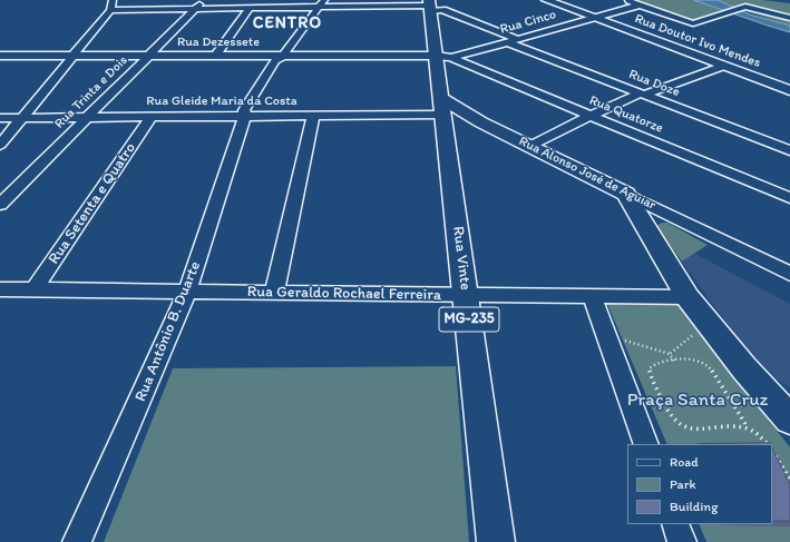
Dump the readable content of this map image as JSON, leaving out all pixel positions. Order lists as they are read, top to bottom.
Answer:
{
  "streets": {
    "main road": ["Rua Alonso José de Aguiar", "Rua Vinte", "MG-235"],
    "street": [
      "Rua Cinco",
      "Rua Doutor Ivo Mendes",
      "Rua Dezessete",
      "Rua Doze",
      "Rua Trinta e Dois",
      "Rua Gleide Maria da Costa",
      "Rua Quatorze",
      "Rua Setenta e Quatro",
      "Rua Geraldo Rochael Ferreira",
      "Rua Antônio B. Duarte"
    ]
  },
  "crossings": [
    ["Rua Cinco", "Rua Doutor Ivo Mendes"],
    ["Rua Cinco", "Rua Dezessete"],
    ["Rua Cinco", "Rua Doze"],
    ["Rua Cinco", "Rua Quatorze"],
    ["Rua Dezessete", "Rua Trinta e Dois"],
    ["Rua Dezessete", "Rua Quatorze"],
    ["Rua Dezessete", "Rua Vinte"],
    ["Rua Doze", "Rua Trinta e Dois"],
    ["Rua Doze", "Rua Vinte"],
    ["Rua Trinta e Dois", "Rua Gleide Maria da Costa"],
    ["Rua Gleide Maria da Costa", "Rua Alonso José de Aguiar"],
    ["Rua Gleide Maria da Costa", "Rua Setenta e Quatro"],
    ["Rua Gleide Maria da Costa", "Rua Vinte"],
    ["Rua Gleide Maria da Costa", "Rua Antônio B. Duarte"],
    ["Rua Alonso José de Aguiar", "Rua Vinte"],
    ["Rua Setenta e Quatro", "Rua Geraldo Rochael Ferreira"],
    ["Rua Vinte", "Rua Geraldo Rochael Ferreira"],
    ["Rua Geraldo Rochael Ferreira", "Rua Antônio B. Duarte"]
  ],
  "districts": ["CENTRO"],
  "parks": ["Praça Santa Cruz"],
  "legend": ["Road", "Park", "Building"]
}
